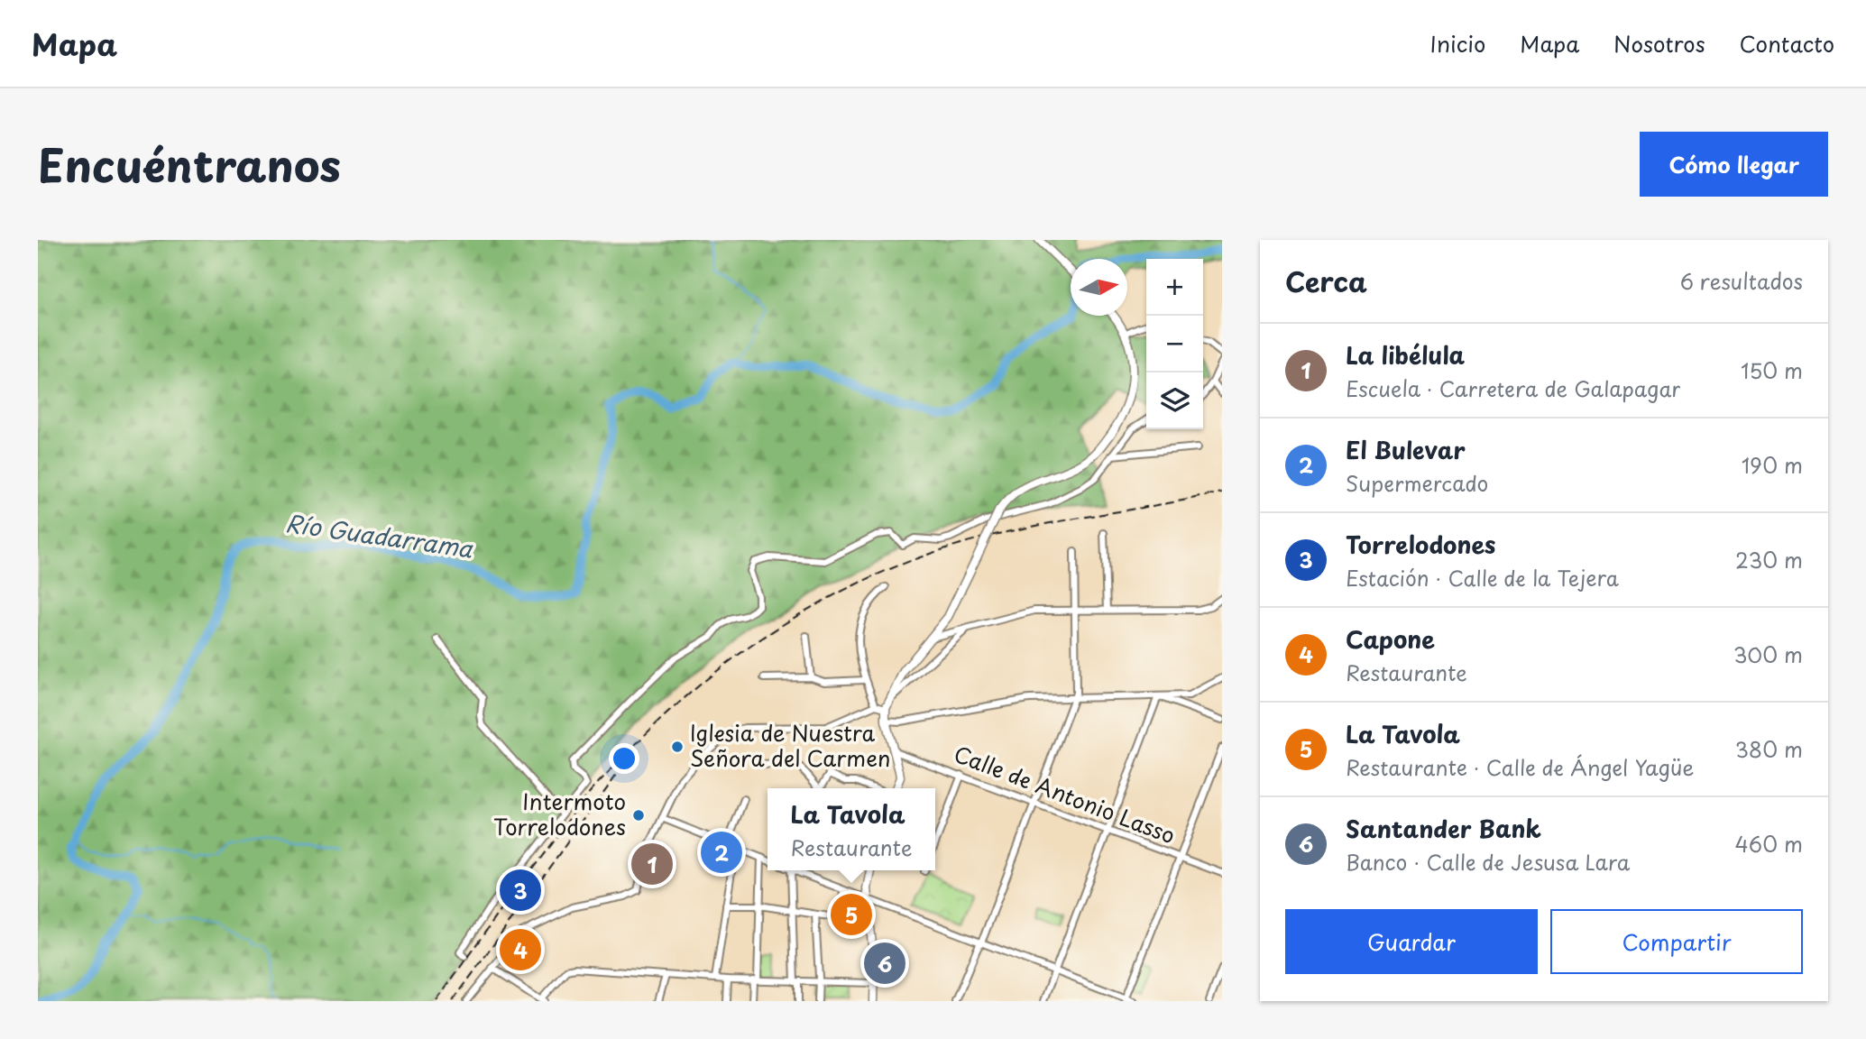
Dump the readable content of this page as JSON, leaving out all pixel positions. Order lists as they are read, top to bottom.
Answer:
{
  "streets": {
    "street": ["Calle de Antonio Lasso"]
  },
  "water": ["Río Guadarrama"],
  "places": ["Iglesia de Nuestra Señora del Carmen", "Intermoto Torrelodones"],
  "north": "right",
  "page": {
    "header": "Mapa",
    "nav": [
      "Inicio",
      "Mapa",
      "Nosotros",
      "Contacto"
    ],
    "title": "Encuéntranos",
    "buttons": [
      "Cómo llegar",
      ["Guardar", "Compartir"]
    ],
    "heading": ["Cerca", "6 resultados"],
    "map_buttons": ["+", "−"],
    "list": [
      {
        "mark": "1",
        "name": "La libélula",
        "note": "Escuela · Carretera de Galapagar",
        "value": "150 m"
      },
      {
        "mark": "2",
        "name": "El Bulevar",
        "note": "Supermercado",
        "value": "190 m"
      },
      {
        "mark": "3",
        "name": "Torrelodones",
        "note": "Estación · Calle de la Tejera",
        "value": "230 m"
      },
      {
        "mark": "4",
        "name": "Capone",
        "note": "Restaurante",
        "value": "300 m"
      },
      {
        "mark": "5",
        "name": "La Tavola",
        "note": "Restaurante · Calle de Ángel Yagüe",
        "value": "380 m"
      },
      {
        "mark": "6",
        "name": "Santander Bank",
        "note": "Banco · Calle de Jesusa Lara",
        "value": "460 m"
      }
    ],
    "popup": ["La Tavola", "Restaurante"],
    "pins": [
      "2",
      "1",
      "3",
      "5",
      "4",
      "6"
    ]
  }
}
